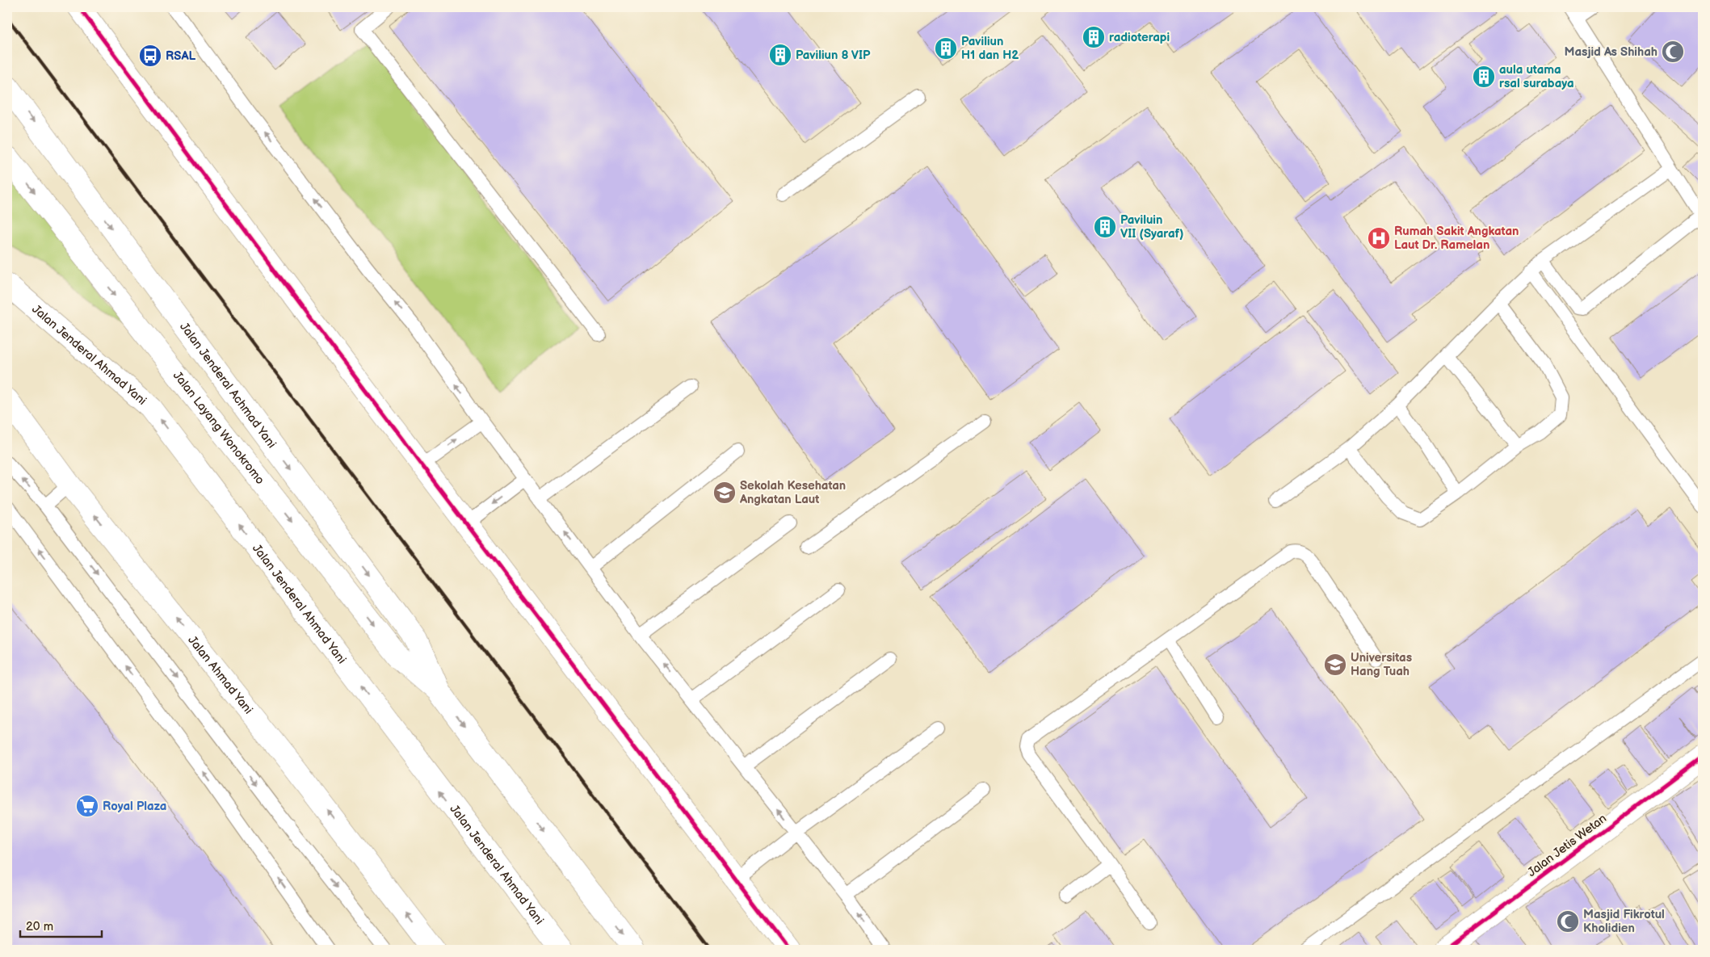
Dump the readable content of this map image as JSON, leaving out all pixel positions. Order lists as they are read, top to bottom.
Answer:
{
  "streets": {
    "main road": [
      "Jalan Jenderal Ahmad Yani",
      "Jalan Jenderal Achmad Yani",
      "Jalan Layang Wonokromo",
      "Jalan Ahmad Yani",
      "Jalan Jetis Wetan"
    ]
  },
  "crossings": [
    ["Jalan Jenderal Achmad Yani", "Jalan Layang Wonokromo"]
  ],
  "places": {
    "building": [
      "radioterapi",
      "Paviliun H1 dan H2",
      "Paviliun 8 VIP",
      "aula utama rsal surabaya",
      "Paviluin VII (Syaraf)"
    ],
    "mosque": ["Masjid As Shihah", "Masjid Fikrotul Kholidien"],
    "bus stop": ["RSAL"],
    "hospital": ["Rumah Sakit Angkatan Laut Dr. Ramelan"],
    "school or university": ["Sekolah Kesehatan Angkatan Laut", "Universitas Hang Tuah"],
    "supermarket": ["Royal Plaza"]
  },
  "scale_bar": "20 m"
}
